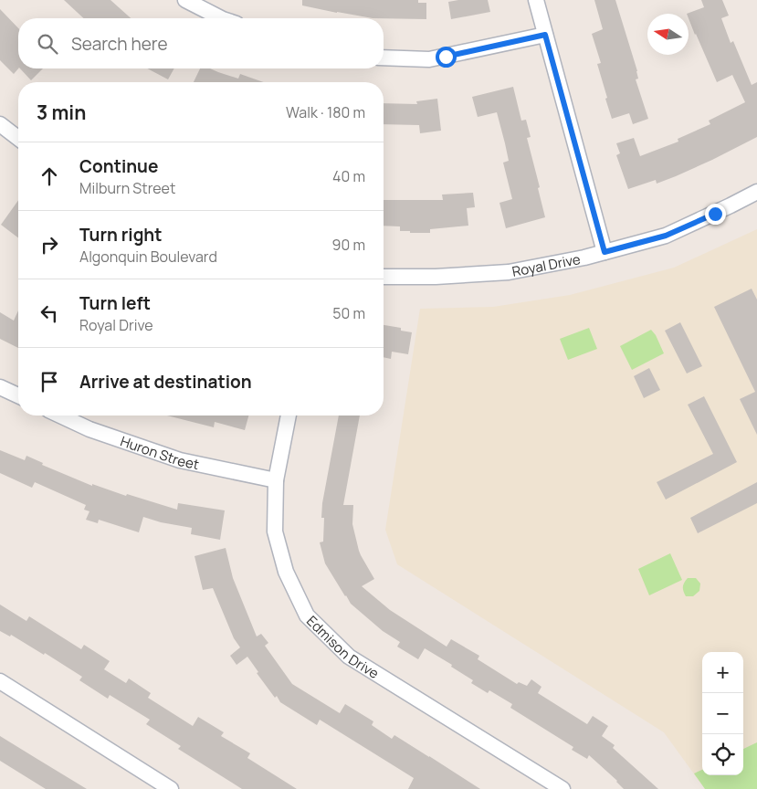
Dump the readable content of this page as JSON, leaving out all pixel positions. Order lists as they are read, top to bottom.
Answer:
{
  "streets": {
    "street": ["Royal Drive", "Huron Street", "Edmison Drive"]
  },
  "crossings": [
    ["Huron Street", "Edmison Drive"]
  ],
  "north": "left",
  "page": {
    "search": "Search here",
    "heading": ["3 min", "Walk · 180 m"],
    "list": [
      ["Continue", "Milburn Street", "40 m"],
      ["Turn right", "Algonquin Boulevard", "90 m"],
      ["Turn left", "Royal Drive", "50 m"],
      "Arrive at destination"
    ],
    "map_buttons": ["+", "−"]
  }
}
